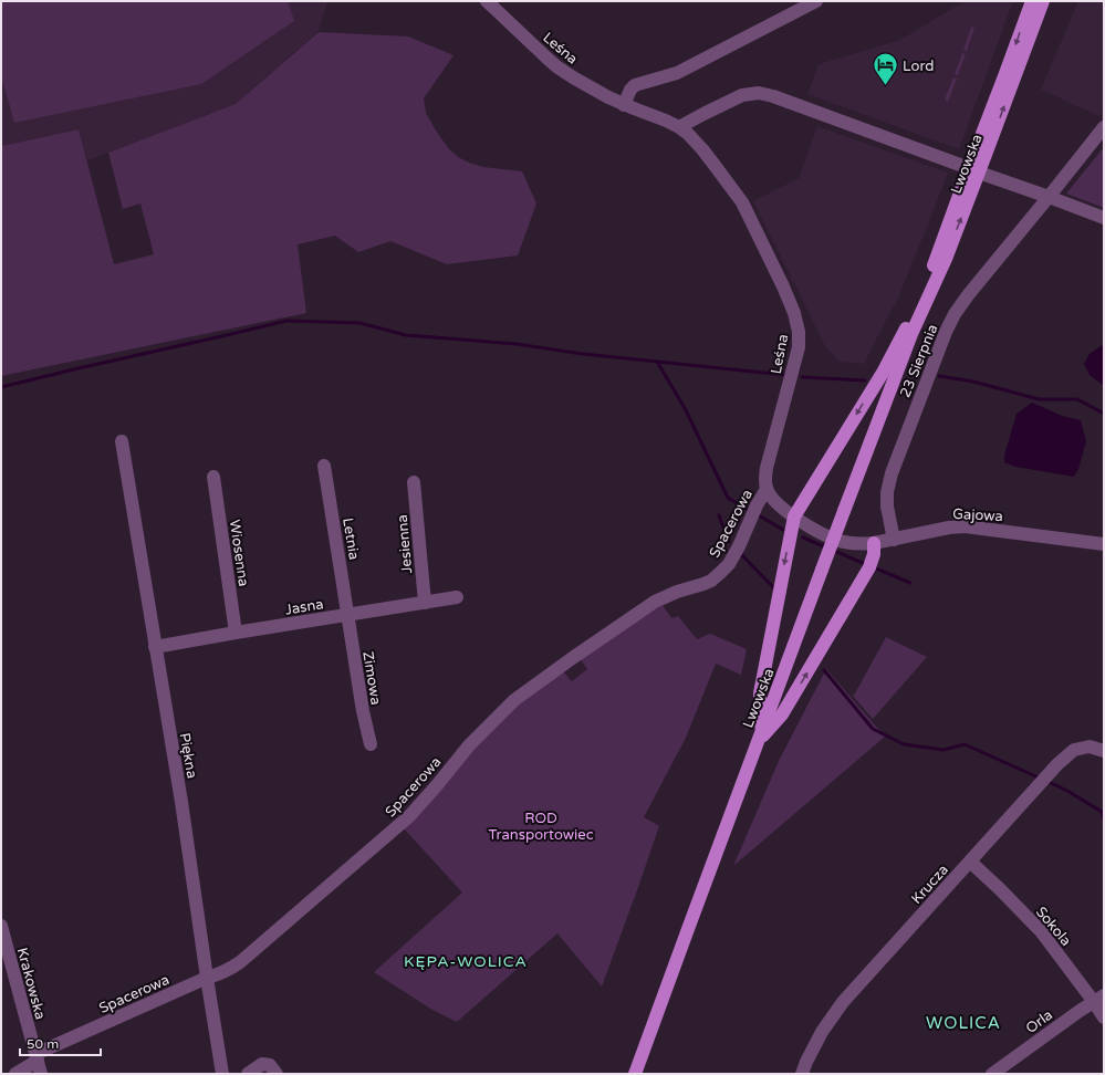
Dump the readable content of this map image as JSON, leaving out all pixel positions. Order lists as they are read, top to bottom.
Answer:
{
  "streets": {
    "main road": ["Lwowska"],
    "street": [
      "Leśna",
      "23 Sierpnia",
      "Gajowa",
      "Spacerowa",
      "Letnia",
      "Jesienna",
      "Wiosenna",
      "Jasna",
      "Zimowa",
      "Piękna",
      "Krucza",
      "Sokola",
      "Krakowska",
      "Orla"
    ]
  },
  "crossings": [
    ["Leśna", "Spacerowa"],
    ["23 Sierpnia", "Gajowa"],
    ["Spacerowa", "Piękna"],
    ["Spacerowa", "Krakowska"],
    ["Letnia", "Jasna"],
    ["Letnia", "Zimowa"],
    ["Jesienna", "Jasna"],
    ["Wiosenna", "Jasna"],
    ["Jasna", "Zimowa"],
    ["Jasna", "Piękna"],
    ["Krucza", "Sokola"],
    ["Sokola", "Orla"]
  ],
  "districts": ["KĘPA-WOLICA", "WOLICA"],
  "parks": ["ROD Transportowiec"],
  "places": {
    "hotel": ["Lord"]
  },
  "scale_bar": "50 m"
}
